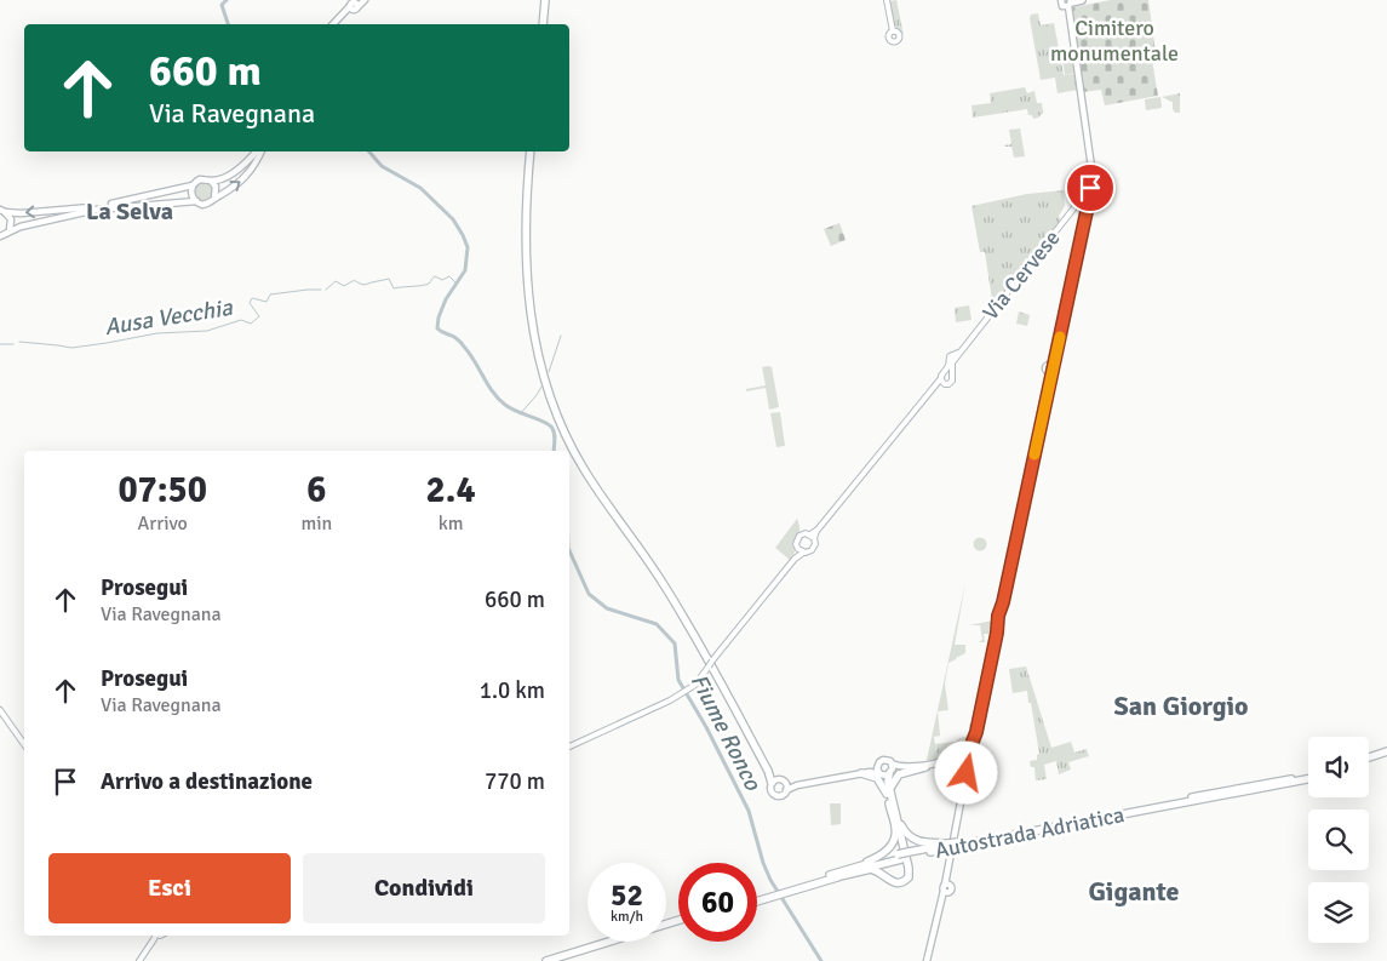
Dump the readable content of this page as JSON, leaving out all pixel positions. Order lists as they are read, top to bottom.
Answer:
{
  "streets": {
    "highway": ["Autostrada Adriatica"],
    "main road": ["Via Cervese"]
  },
  "districts": ["La Selva", "San Giorgio", "Gigante"],
  "water": ["Ausa Vecchia", "Fiume Ronco"],
  "parks": ["Cimitero monumentale"],
  "page": {
    "turn": ["660 m", "Via Ravegnana"],
    "eta": [
      "07:50",
      "Arrivo",
      "6",
      "min",
      "2.4",
      "km"
    ],
    "list": [
      {
        "name": "Prosegui",
        "note": "Via Ravegnana",
        "value": "660 m"
      },
      {
        "name": "Prosegui",
        "note": "Via Ravegnana",
        "value": "1.0 km"
      },
      {
        "name": "Arrivo a destinazione",
        "value": "770 m"
      }
    ],
    "buttons": ["Esci", "Condividi"],
    "speed": "52 km/h",
    "limit": "60"
  }
}
